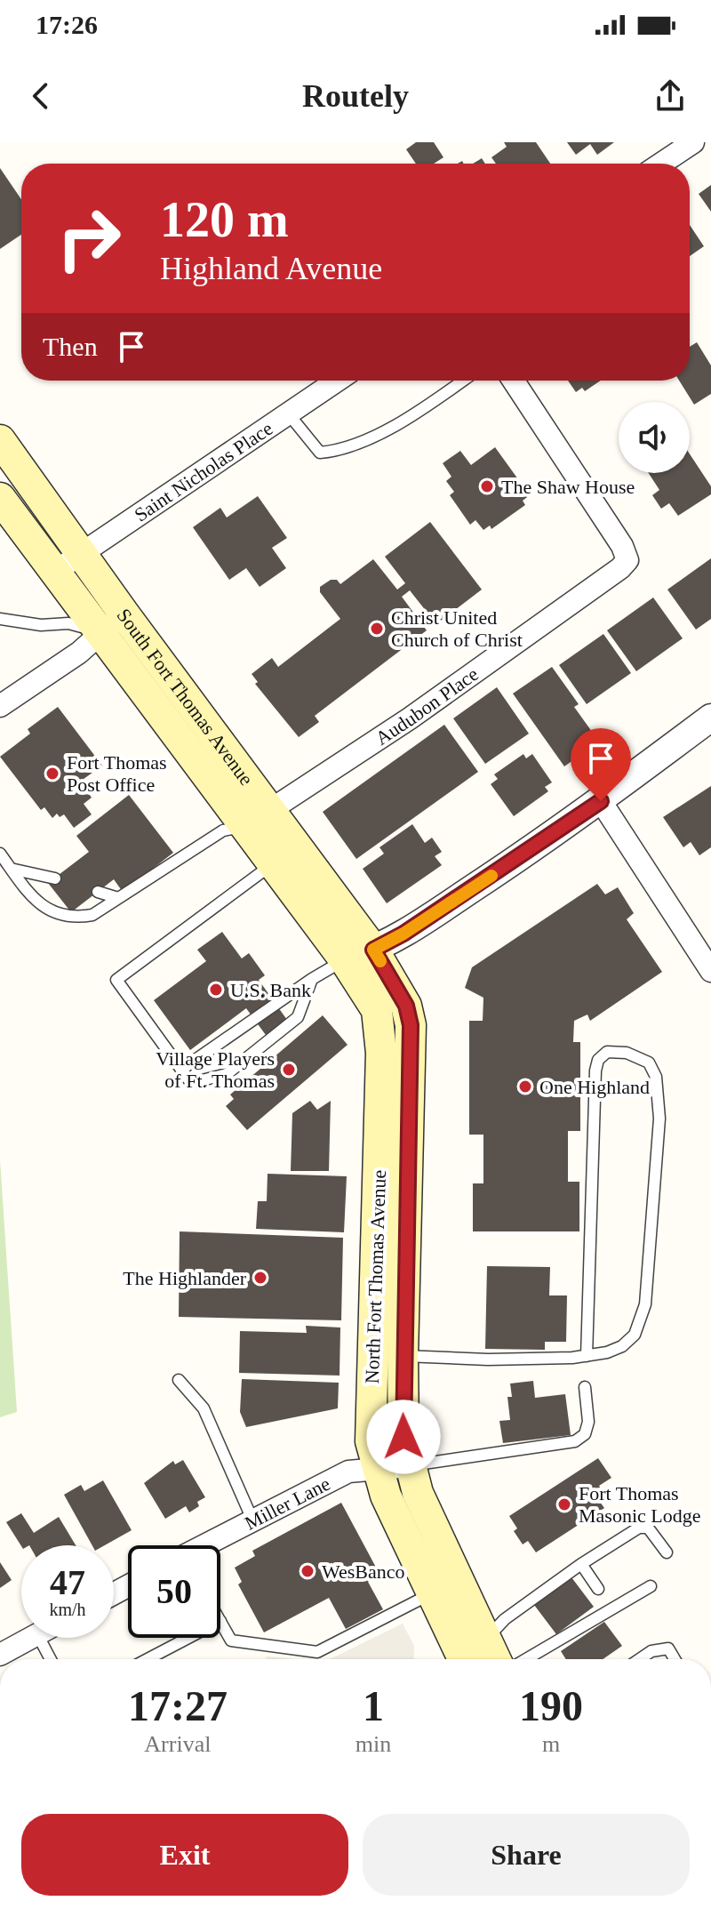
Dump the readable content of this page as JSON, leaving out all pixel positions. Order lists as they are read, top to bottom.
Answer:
{
  "streets": {
    "main road": ["South Fort Thomas Avenue", "North Fort Thomas Avenue"],
    "street": ["Saint Nicholas Place", "Audubon Place", "Miller Lane"]
  },
  "crossings": [
    ["Saint Nicholas Place", "South Fort Thomas Avenue"],
    ["South Fort Thomas Avenue", "Audubon Place"],
    ["South Fort Thomas Avenue", "North Fort Thomas Avenue"],
    ["North Fort Thomas Avenue", "Miller Lane"]
  ],
  "places": [
    "The Shaw House",
    "Christ United Church of Christ",
    "Fort Thomas Post Office",
    "U.S. Bank",
    "Village Players of Ft. Thomas",
    "One Highland",
    "The Highlander",
    "Fort Thomas Masonic Lodge",
    "WesBanco"
  ],
  "page": {
    "status": "17:26",
    "header": "Routely",
    "turn": ["120 m", "Highland Avenue"],
    "then": "Then",
    "speed": "47 km/h",
    "limit": "50",
    "eta": [
      "17:27",
      "Arrival",
      "1",
      "min",
      "190",
      "m"
    ],
    "buttons": ["Exit", "Share"]
  }
}
